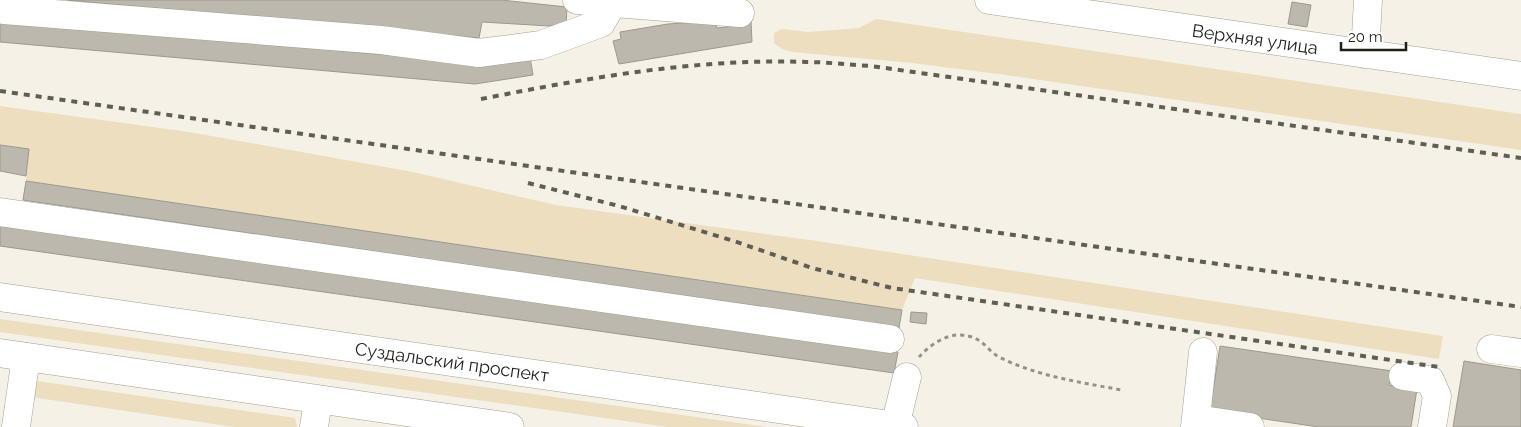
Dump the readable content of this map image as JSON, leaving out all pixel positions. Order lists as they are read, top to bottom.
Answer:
{
  "streets": {
    "main road": ["Верхняя улица", "Суздальский проспект"]
  },
  "scale_bar": "20 m"
}
